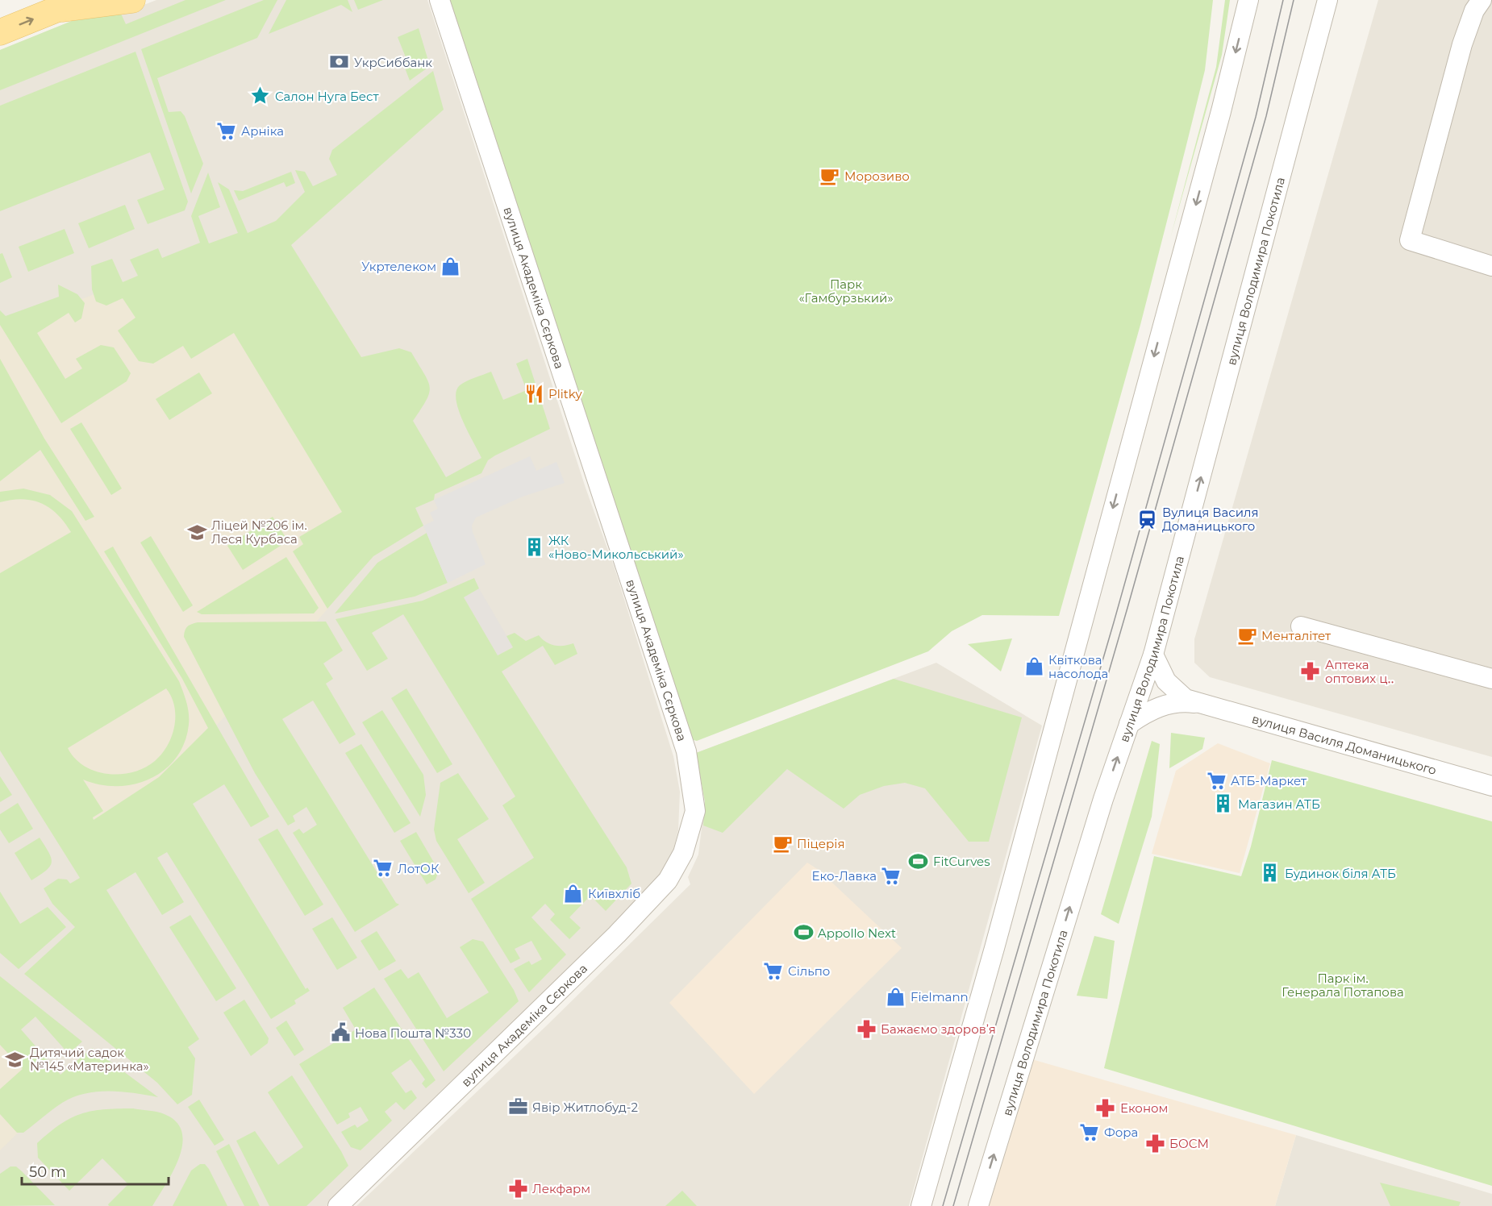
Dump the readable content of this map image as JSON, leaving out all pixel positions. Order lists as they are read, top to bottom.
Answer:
{
  "streets": {
    "street": ["вулиця Володимира Покотила", "вулиця Академіка Сєркова", "вулиця Василя Доманицького"]
  },
  "crossings": [
    ["вулиця Володимира Покотила", "вулиця Василя Доманицького"]
  ],
  "parks": ["Парк «Гамбурзький»", "Парк ім. Генерала Потапова"],
  "places": {
    "bank": ["УкрСиббанк"],
    "place": ["Салон Нуга Бест"],
    "supermarket": [
      "Арніка",
      "АТБ-Маркет",
      "ЛотОК",
      "Еко-Лавка",
      "Сільпо",
      "Фора"
    ],
    "cafe": ["Морозиво", "Менталітет", "Піцерія"],
    "shop": [
      "Укртелеком",
      "Квіткова насолода",
      "Київхліб",
      "Fielmann"
    ],
    "restaurant": ["Plitky"],
    "station": ["Вулиця Василя Доманицького"],
    "school or university": ["Ліцей №206 ім. Леся Курбаса", "Дитячий садок №145 «Материнка»"],
    "building": ["ЖК «Ново-Микольський»", "Магазин АТБ", "Будинок біля АТБ"],
    "pharmacy": [
      "Аптека оптових ц‥",
      "Бажаємо здоровʼя",
      "Економ",
      "БОСМ",
      "Лекфарм"
    ],
    "sports": ["FitCurves", "Appollo Next"],
    "public building": ["Нова Пошта №330"],
    "office": ["Явір Житлобуд-2"]
  },
  "scale_bar": "50 m"
}
